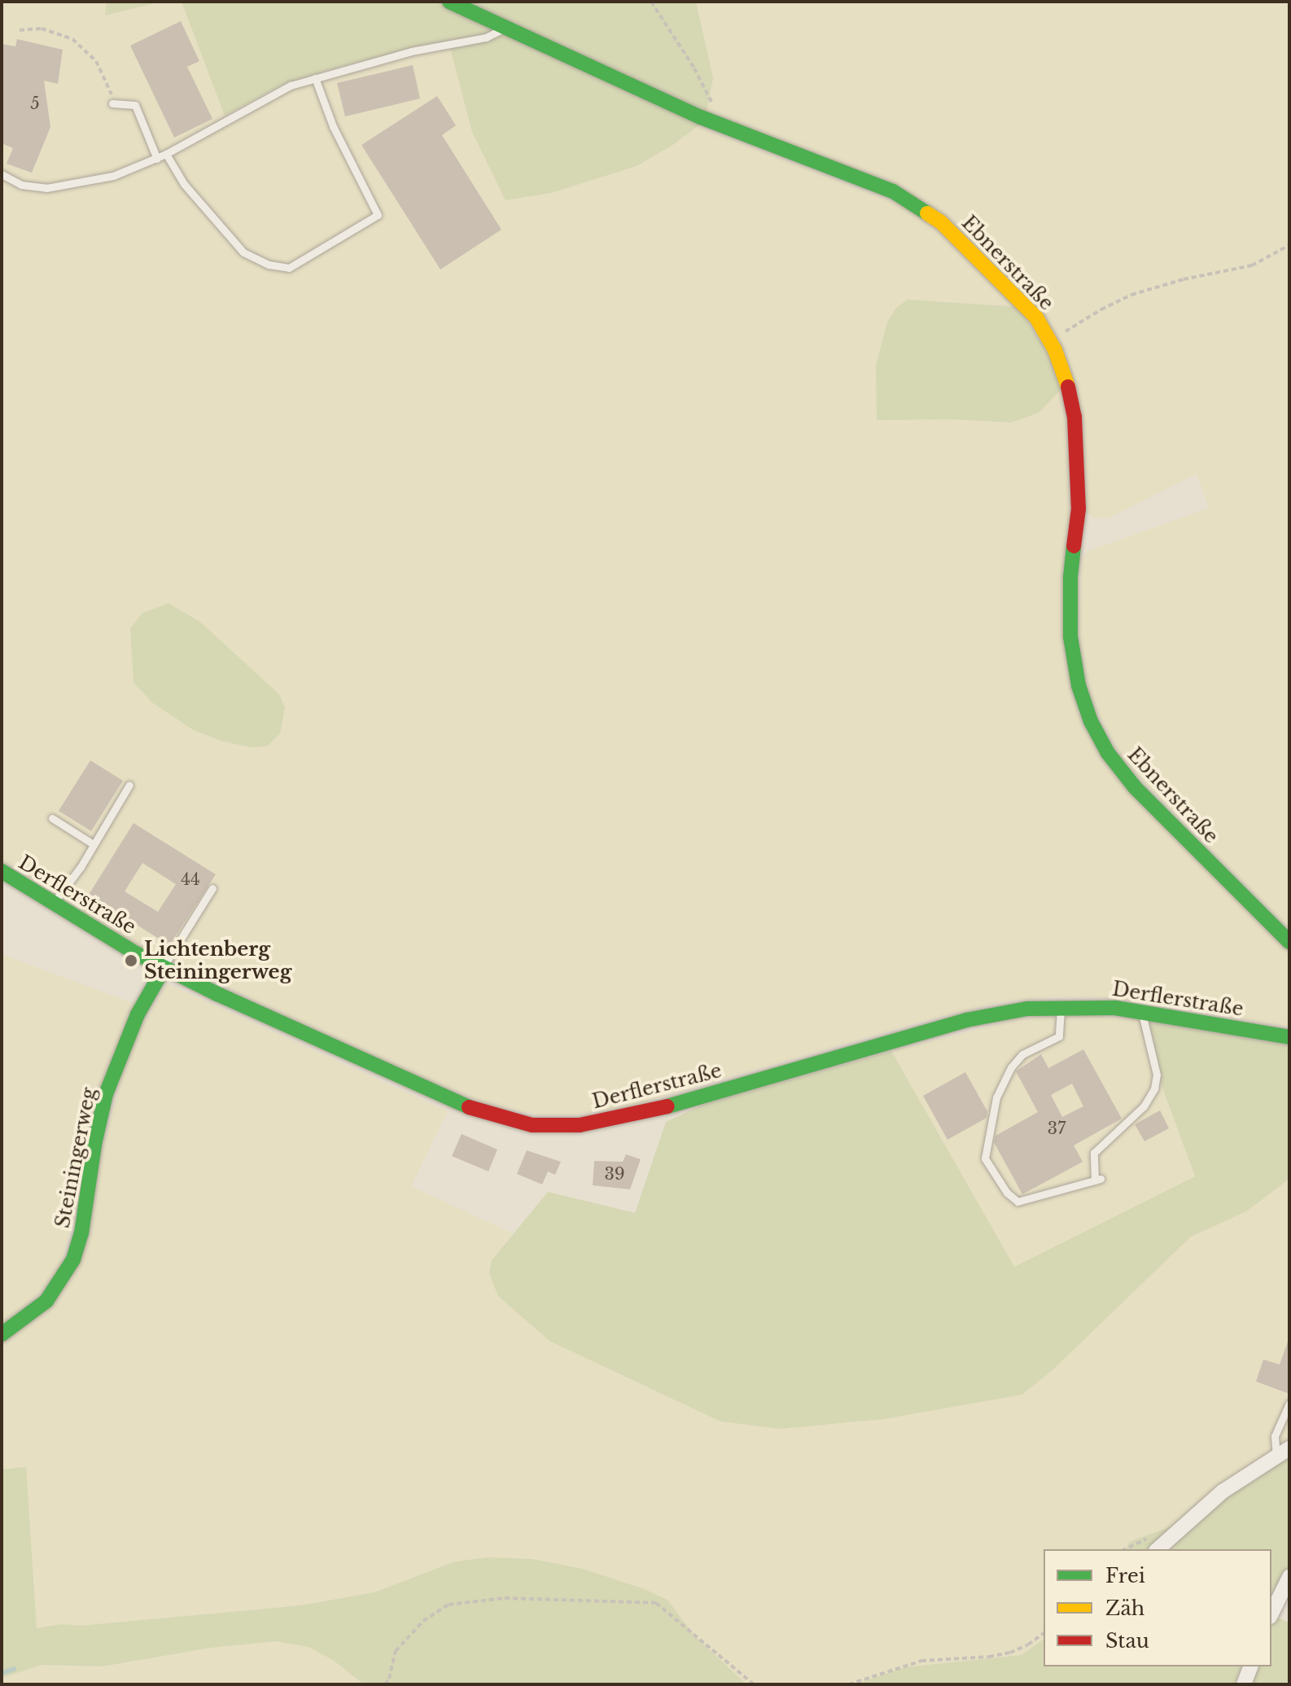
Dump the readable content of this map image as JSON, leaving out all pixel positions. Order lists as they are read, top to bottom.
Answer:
{
  "streets": {
    "street": ["Ebnerstraße", "Derflerstraße", "Steiningerweg"]
  },
  "crossings": [
    ["Derflerstraße", "Steiningerweg"]
  ],
  "places": ["Lichtenberg Steiningerweg"],
  "house_numbers": [
    "5",
    "44",
    "37",
    "39"
  ],
  "legend": ["Frei", "Zäh", "Stau"]
}
